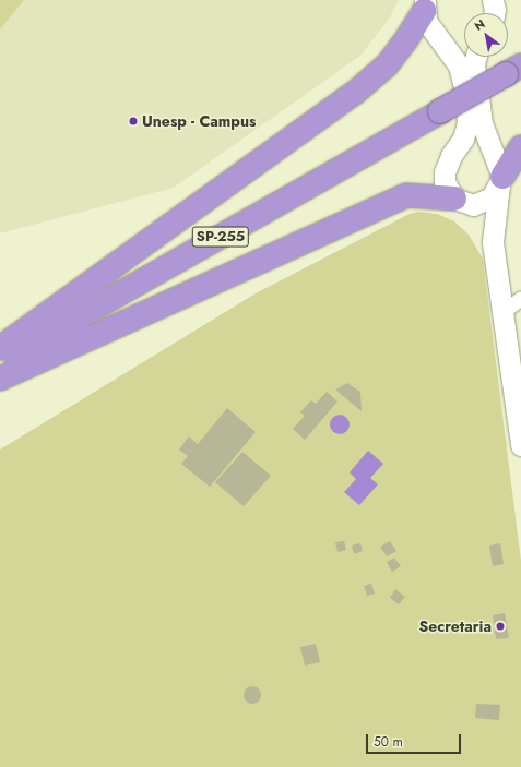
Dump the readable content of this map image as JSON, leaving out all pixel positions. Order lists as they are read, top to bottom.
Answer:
{
  "streets": {
    "highway": ["SP-255"]
  },
  "places": ["Unesp - Campus", "Secretaria"],
  "scale_bar": "50 m",
  "north": "top left"
}
